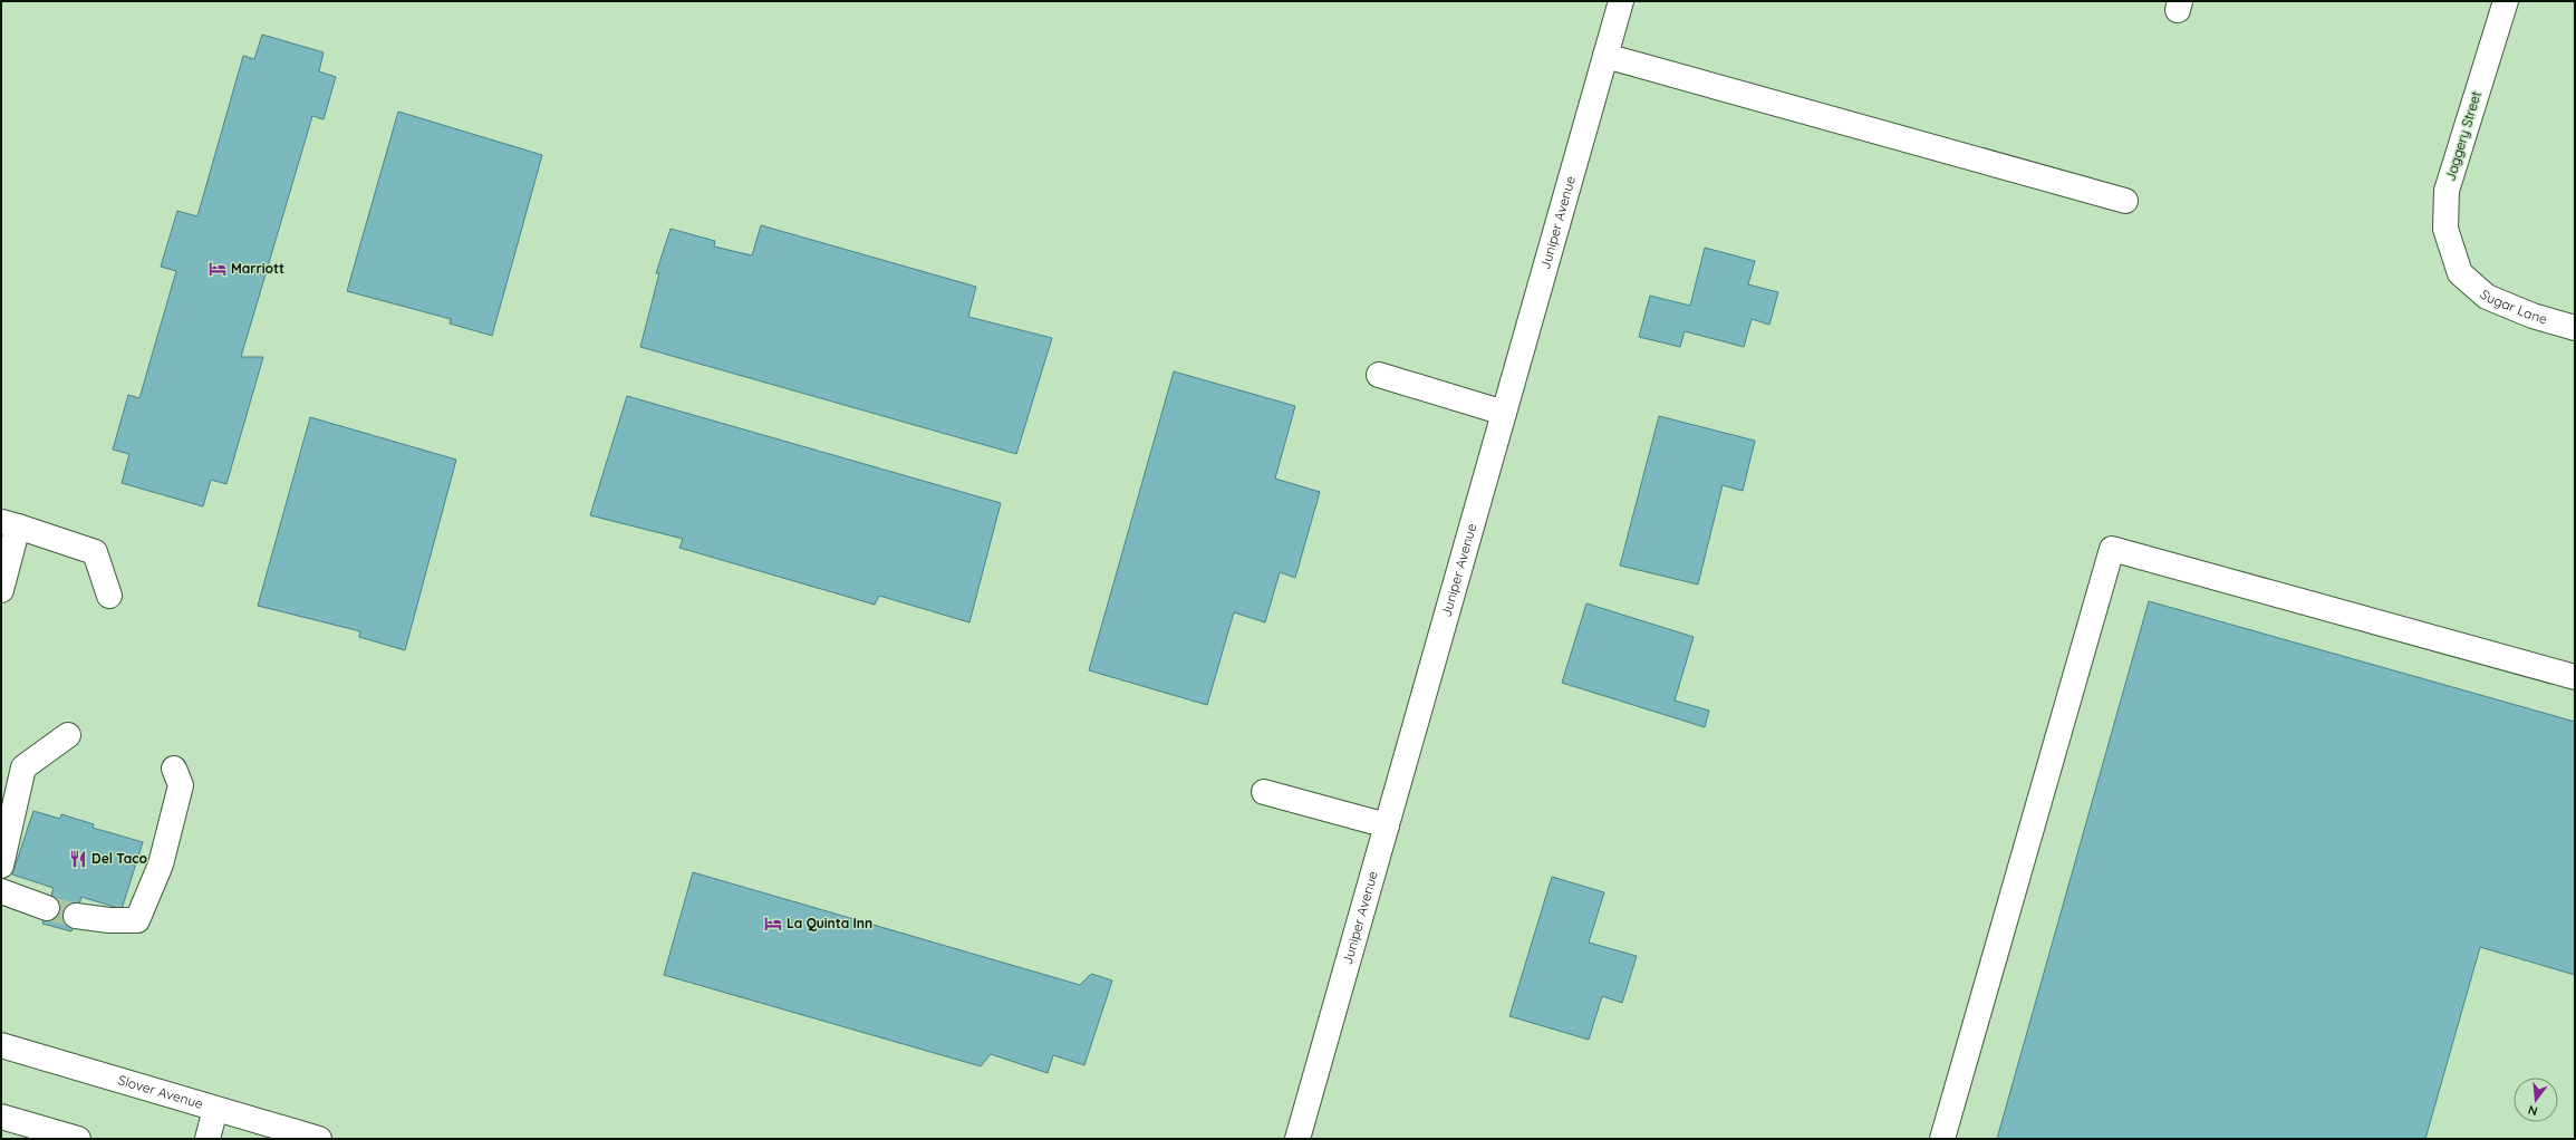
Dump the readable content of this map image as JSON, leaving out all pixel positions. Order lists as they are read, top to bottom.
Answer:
{
  "streets": {
    "street": [
      "Jaggery Street",
      "Juniper Avenue",
      "Sugar Lane",
      "Slover Avenue"
    ]
  },
  "crossings": [
    ["Jaggery Street", "Sugar Lane"]
  ],
  "places": {
    "hotel": ["Marriott", "La Quinta Inn"],
    "restaurant": ["Del Taco"]
  },
  "north": "bottom"
}
